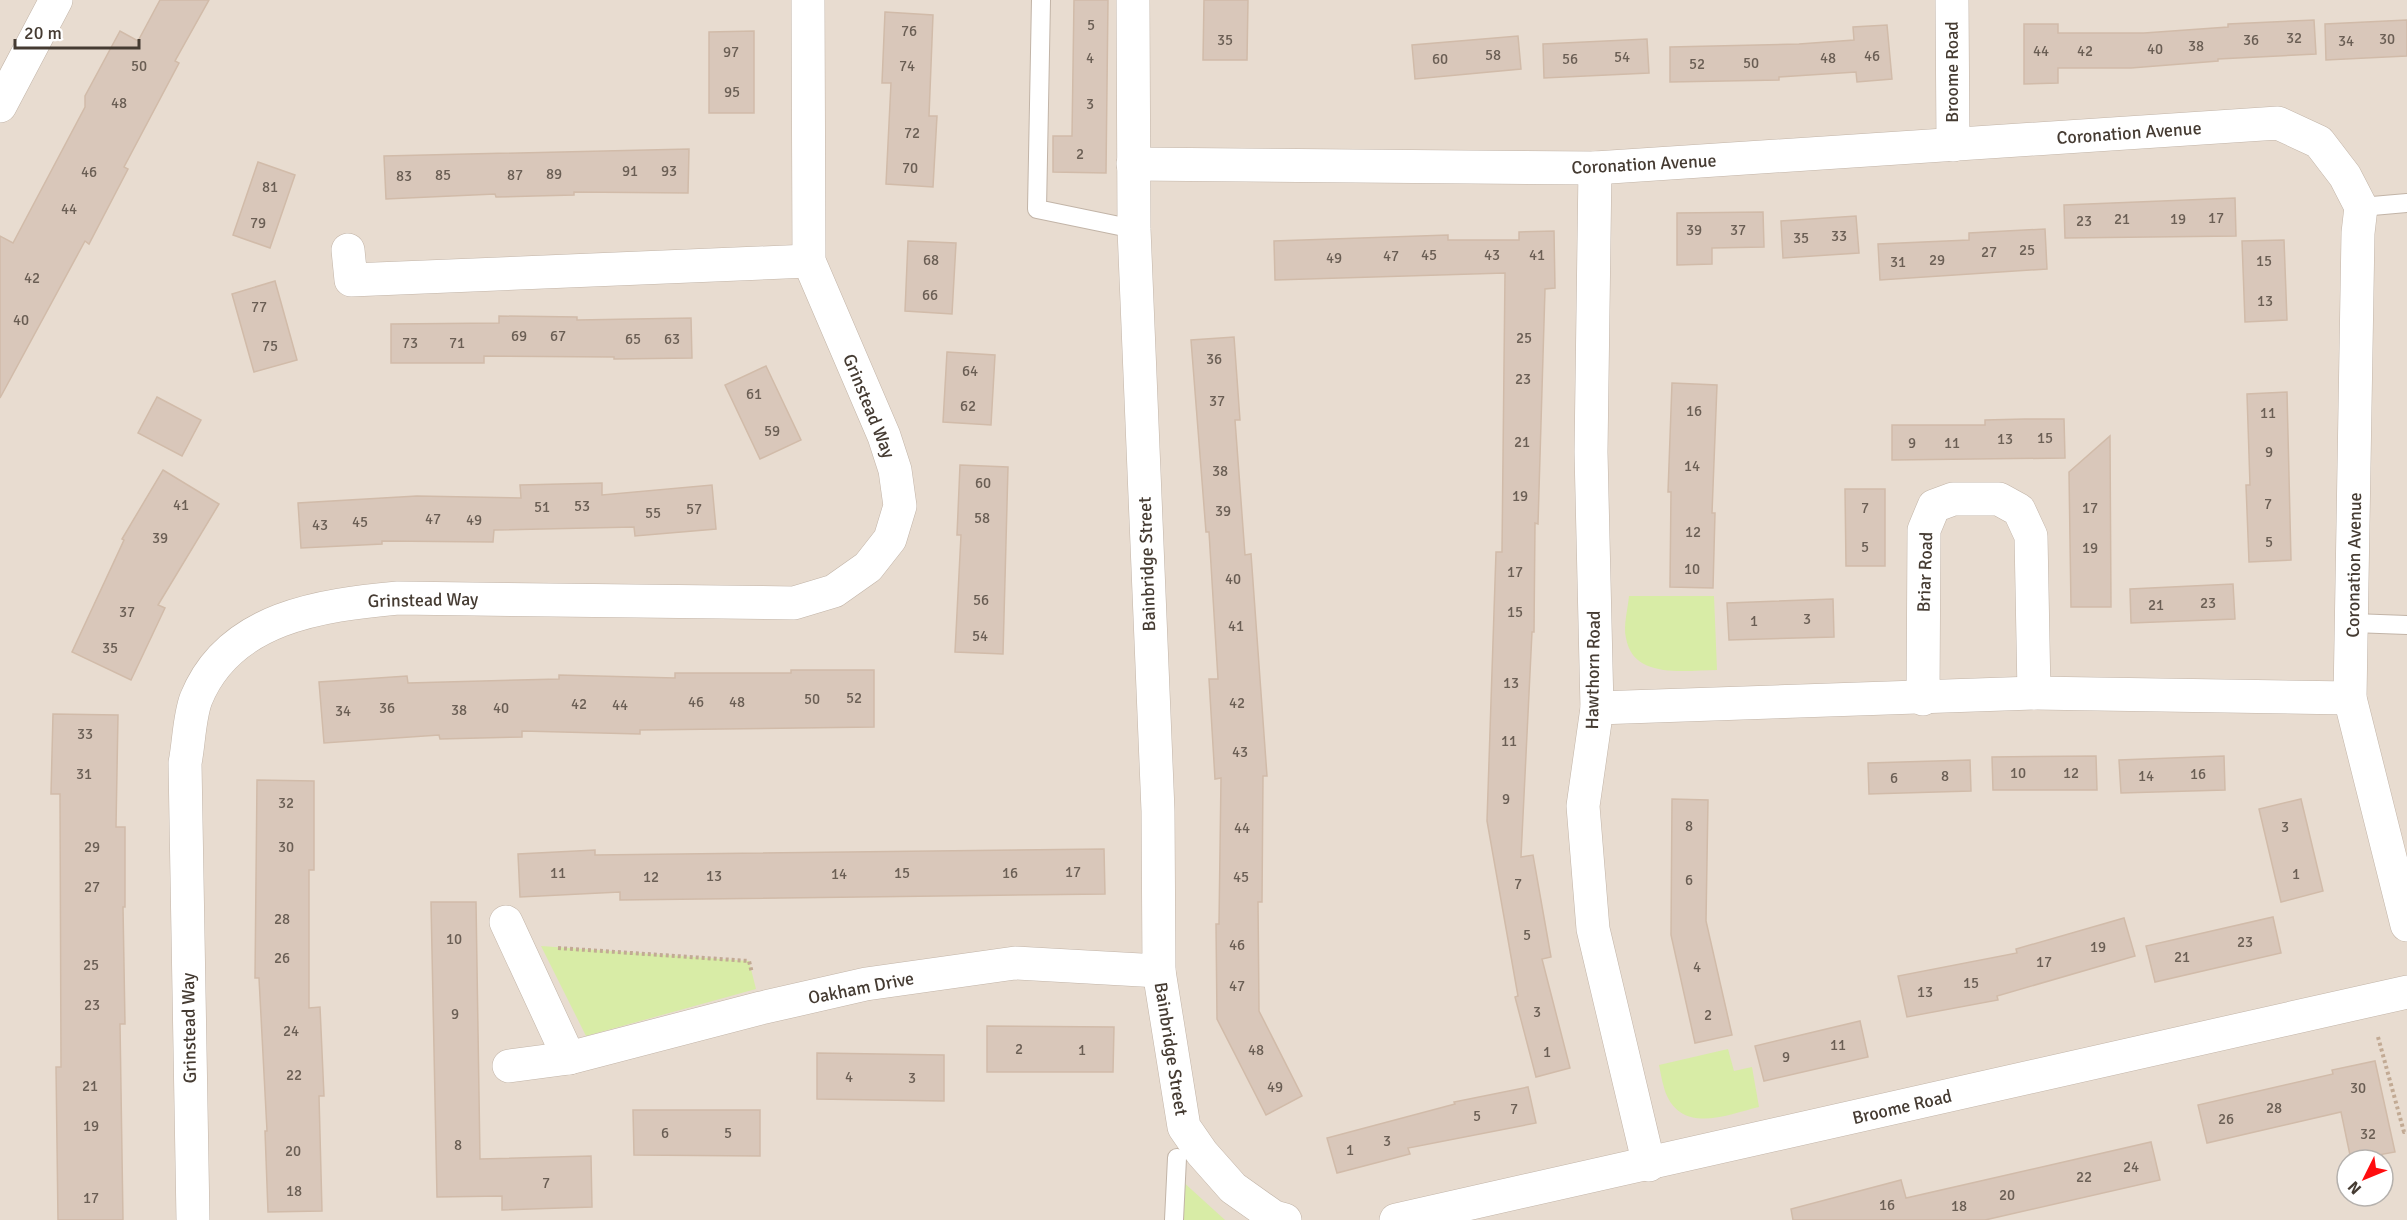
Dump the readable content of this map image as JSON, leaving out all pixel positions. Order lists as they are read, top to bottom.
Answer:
{
  "streets": {
    "street": [
      "Broome Road",
      "Coronation Avenue",
      "Grinstead Way",
      "Bainbridge Street",
      "Briar Road",
      "Hawthorn Road",
      "Oakham Drive"
    ]
  },
  "crossings": [
    ["Broome Road", "Coronation Avenue"],
    ["Broome Road", "Hawthorn Road"],
    ["Coronation Avenue", "Bainbridge Street"],
    ["Coronation Avenue", "Hawthorn Road"],
    ["Bainbridge Street", "Oakham Drive"]
  ],
  "house_numbers": [
    "5",
    "76",
    "32",
    "30",
    "35",
    "36",
    "34",
    "38",
    "40",
    "44",
    "42",
    "97",
    "58",
    "46",
    "54",
    "4",
    "48",
    "60",
    "56",
    "50",
    "52",
    "50",
    "74",
    "95",
    "48",
    "3",
    "72",
    "2",
    "70",
    "91",
    "93",
    "46",
    "89",
    "85",
    "87",
    "83",
    "81",
    "44",
    "17",
    "21",
    "19",
    "23",
    "79",
    "39",
    "37",
    "33",
    "35",
    "25",
    "27",
    "45",
    "43",
    "41",
    "47",
    "49",
    "68",
    "29",
    "15",
    "31",
    "42",
    "66",
    "13",
    "77",
    "40",
    "69",
    "67",
    "25",
    "65",
    "63",
    "73",
    "71",
    "75",
    "36",
    "64",
    "23",
    "61",
    "37",
    "62",
    "16",
    "11",
    "59",
    "15",
    "13",
    "21",
    "9",
    "11",
    "9",
    "14",
    "38",
    "60",
    "19",
    "7",
    "41",
    "53",
    "51",
    "7",
    "17",
    "57",
    "39",
    "55",
    "58",
    "47",
    "49",
    "45",
    "43",
    "12",
    "39",
    "5",
    "5",
    "19",
    "10",
    "17",
    "40",
    "56",
    "23",
    "21",
    "37",
    "15",
    "3",
    "1",
    "41",
    "54",
    "35",
    "13",
    "52",
    "50",
    "46",
    "48",
    "42",
    "42",
    "44",
    "36",
    "40",
    "38",
    "34",
    "33",
    "11",
    "43",
    "10",
    "12",
    "31",
    "16",
    "8",
    "14",
    "6",
    "9",
    "32",
    "8",
    "3",
    "44",
    "29",
    "30",
    "17",
    "11",
    "15",
    "16",
    "14",
    "1",
    "13",
    "12",
    "45",
    "6",
    "7",
    "27",
    "28",
    "5",
    "10",
    "23",
    "46",
    "19",
    "21",
    "26",
    "17",
    "25",
    "4",
    "15",
    "47",
    "13",
    "23",
    "3",
    "9",
    "2",
    "24",
    "11",
    "2",
    "1",
    "48",
    "1",
    "9",
    "22",
    "4",
    "3",
    "21",
    "49",
    "30",
    "28",
    "7",
    "5",
    "26",
    "19",
    "6",
    "5",
    "32",
    "3",
    "8",
    "1",
    "20",
    "24",
    "22",
    "7",
    "18",
    "20",
    "17",
    "16",
    "18"
  ],
  "scale_bar": "20 m",
  "north": "bottom left"
}
